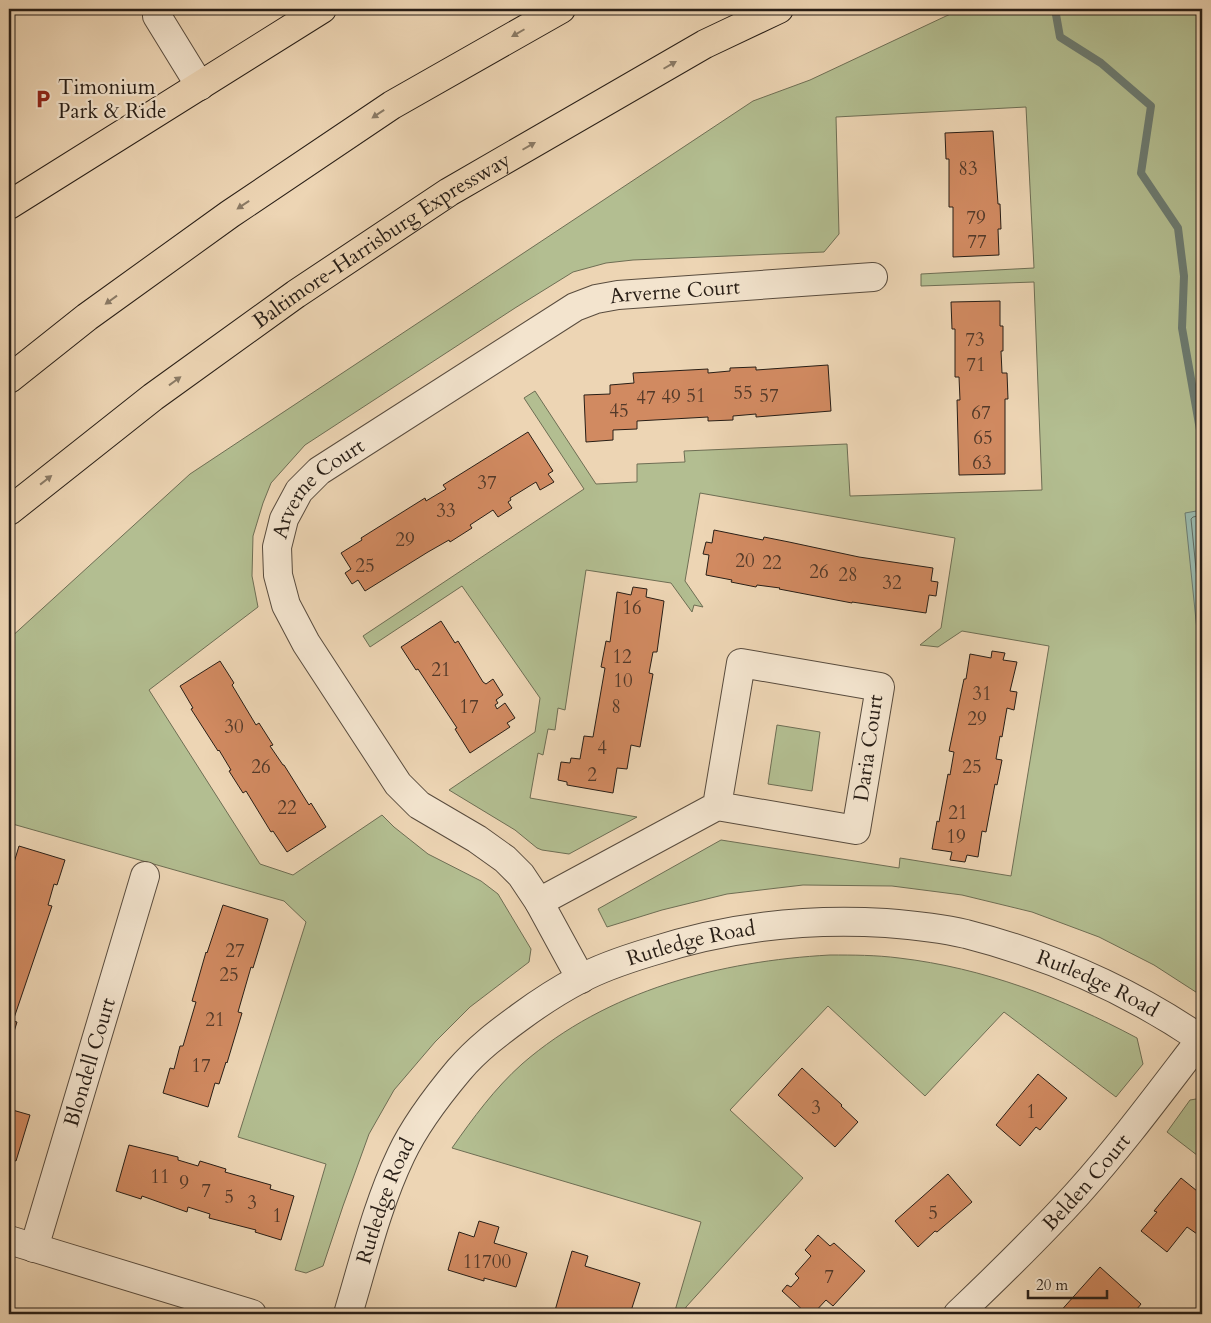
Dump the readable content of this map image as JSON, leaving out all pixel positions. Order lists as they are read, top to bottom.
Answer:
{
  "streets": {
    "main road": ["Baltimore-Harrisburg Expressway"],
    "street": [
      "Arverne Court",
      "Daria Court",
      "Rutledge Road",
      "Blondell Court",
      "Belden Court"
    ]
  },
  "crossings": [
    ["Arverne Court", "Rutledge Road"],
    ["Rutledge Road", "Belden Court"]
  ],
  "places": {
    "parking": ["Timonium Park & Ride"]
  },
  "house_numbers": [
    "83",
    "79",
    "77",
    "73",
    "71",
    "55",
    "51",
    "57",
    "49",
    "47",
    "45",
    "67",
    "65",
    "63",
    "37",
    "33",
    "29",
    "20",
    "22",
    "25",
    "26",
    "28",
    "32",
    "16",
    "12",
    "21",
    "10",
    "31",
    "17",
    "8",
    "29",
    "30",
    "4",
    "26",
    "25",
    "2",
    "22",
    "21",
    "19",
    "27",
    "25",
    "21",
    "17",
    "3",
    "1",
    "11",
    "9",
    "7",
    "5",
    "3",
    "5",
    "1",
    "11700",
    "7"
  ],
  "scale_bar": "20 m"
}
